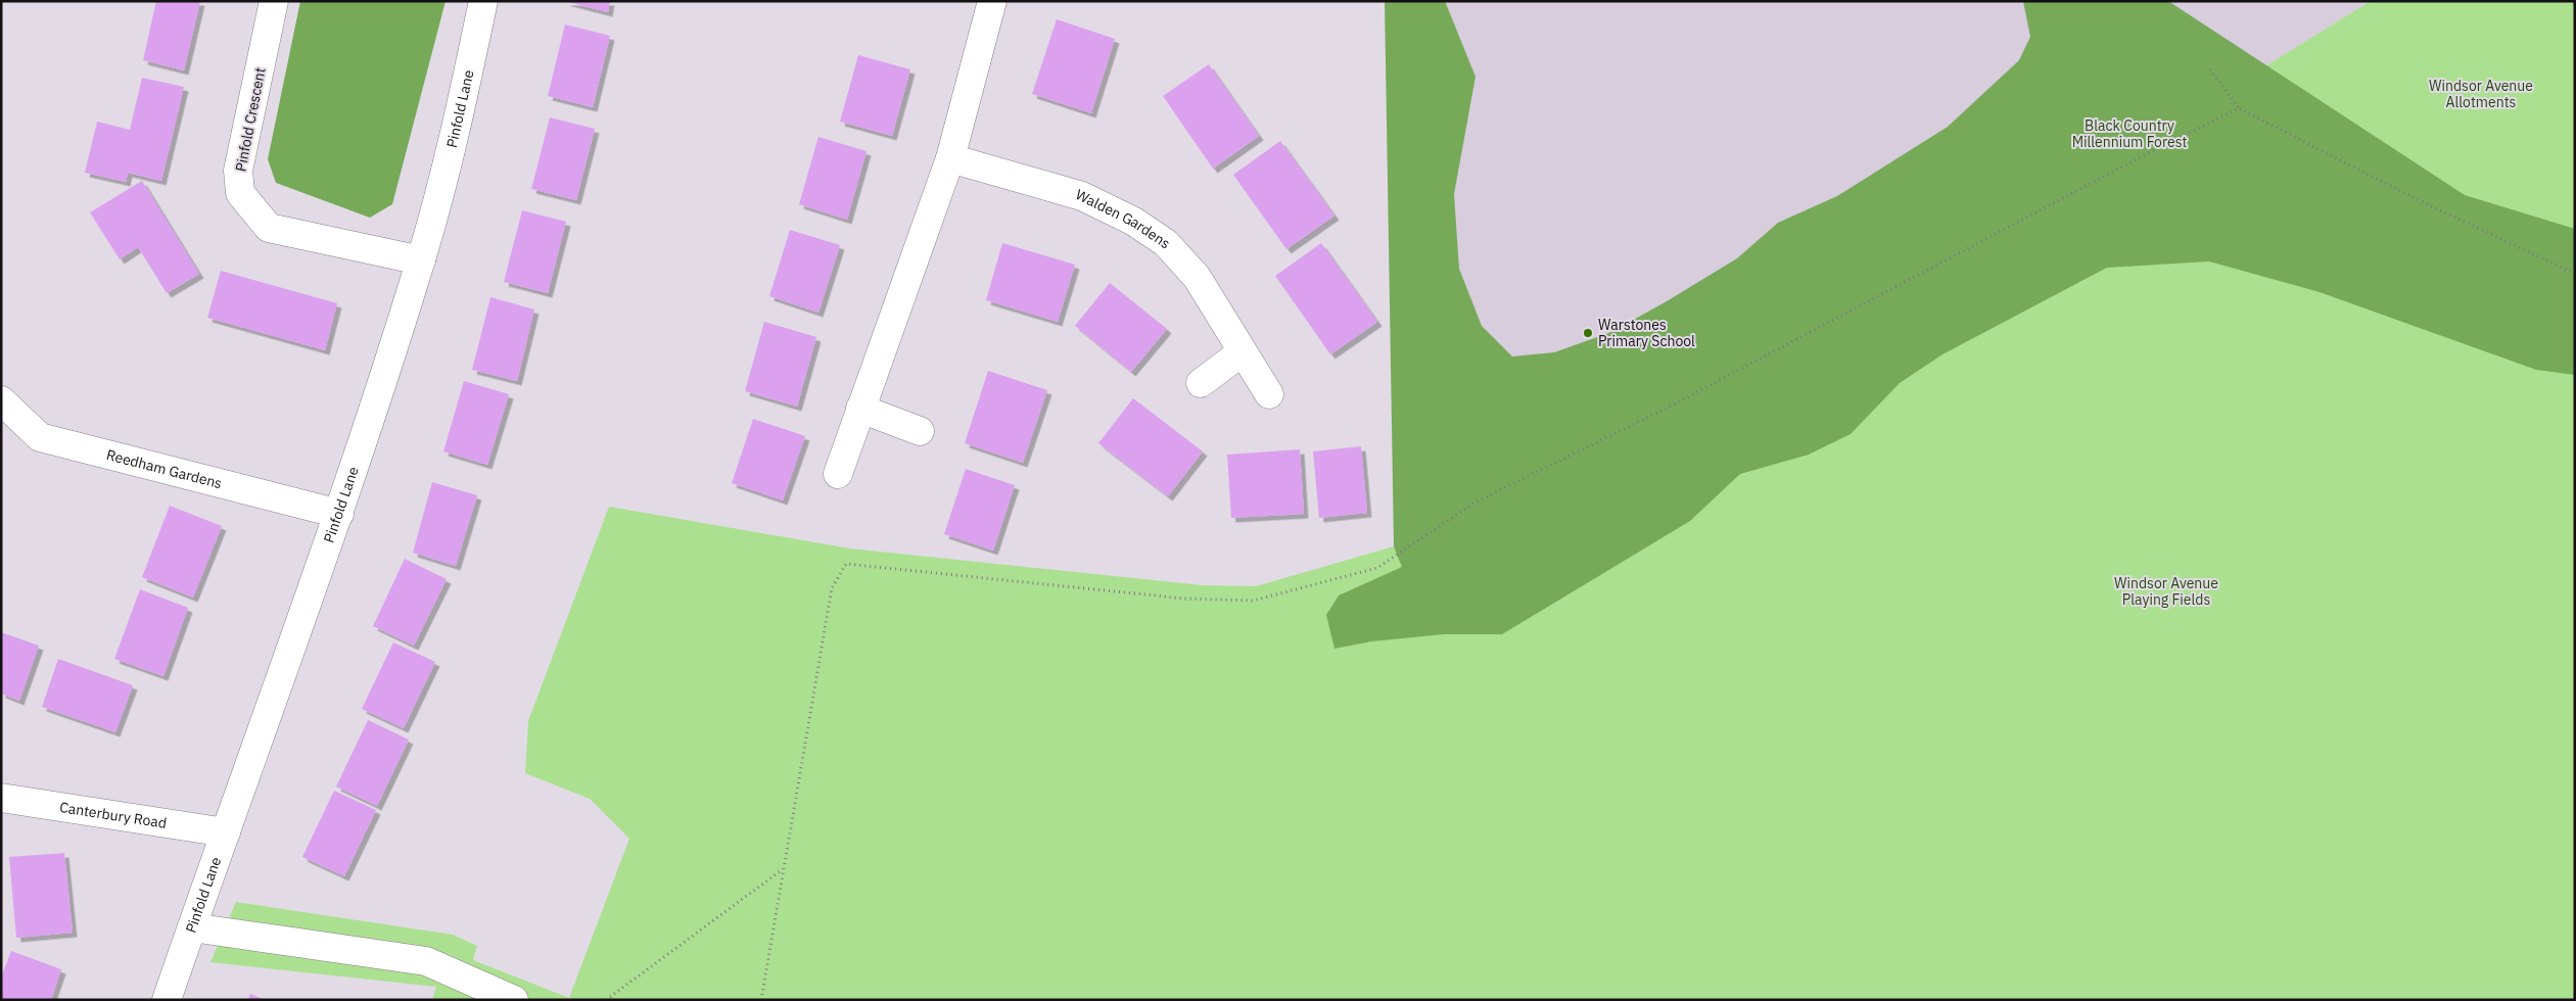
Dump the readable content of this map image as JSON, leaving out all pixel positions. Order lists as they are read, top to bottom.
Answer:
{
  "streets": {
    "street": [
      "Pinfold Lane",
      "Pinfold Crescent",
      "Walden Gardens",
      "Reedham Gardens",
      "Canterbury Road"
    ]
  },
  "crossings": [
    ["Pinfold Lane", "Pinfold Crescent"],
    ["Pinfold Lane", "Reedham Gardens"],
    ["Pinfold Lane", "Canterbury Road"]
  ],
  "parks": ["Windsor Avenue Allotments", "Black Country Millennium Forest", "Windsor Avenue Playing Fields"],
  "places": ["Warstones Primary School"]
}
